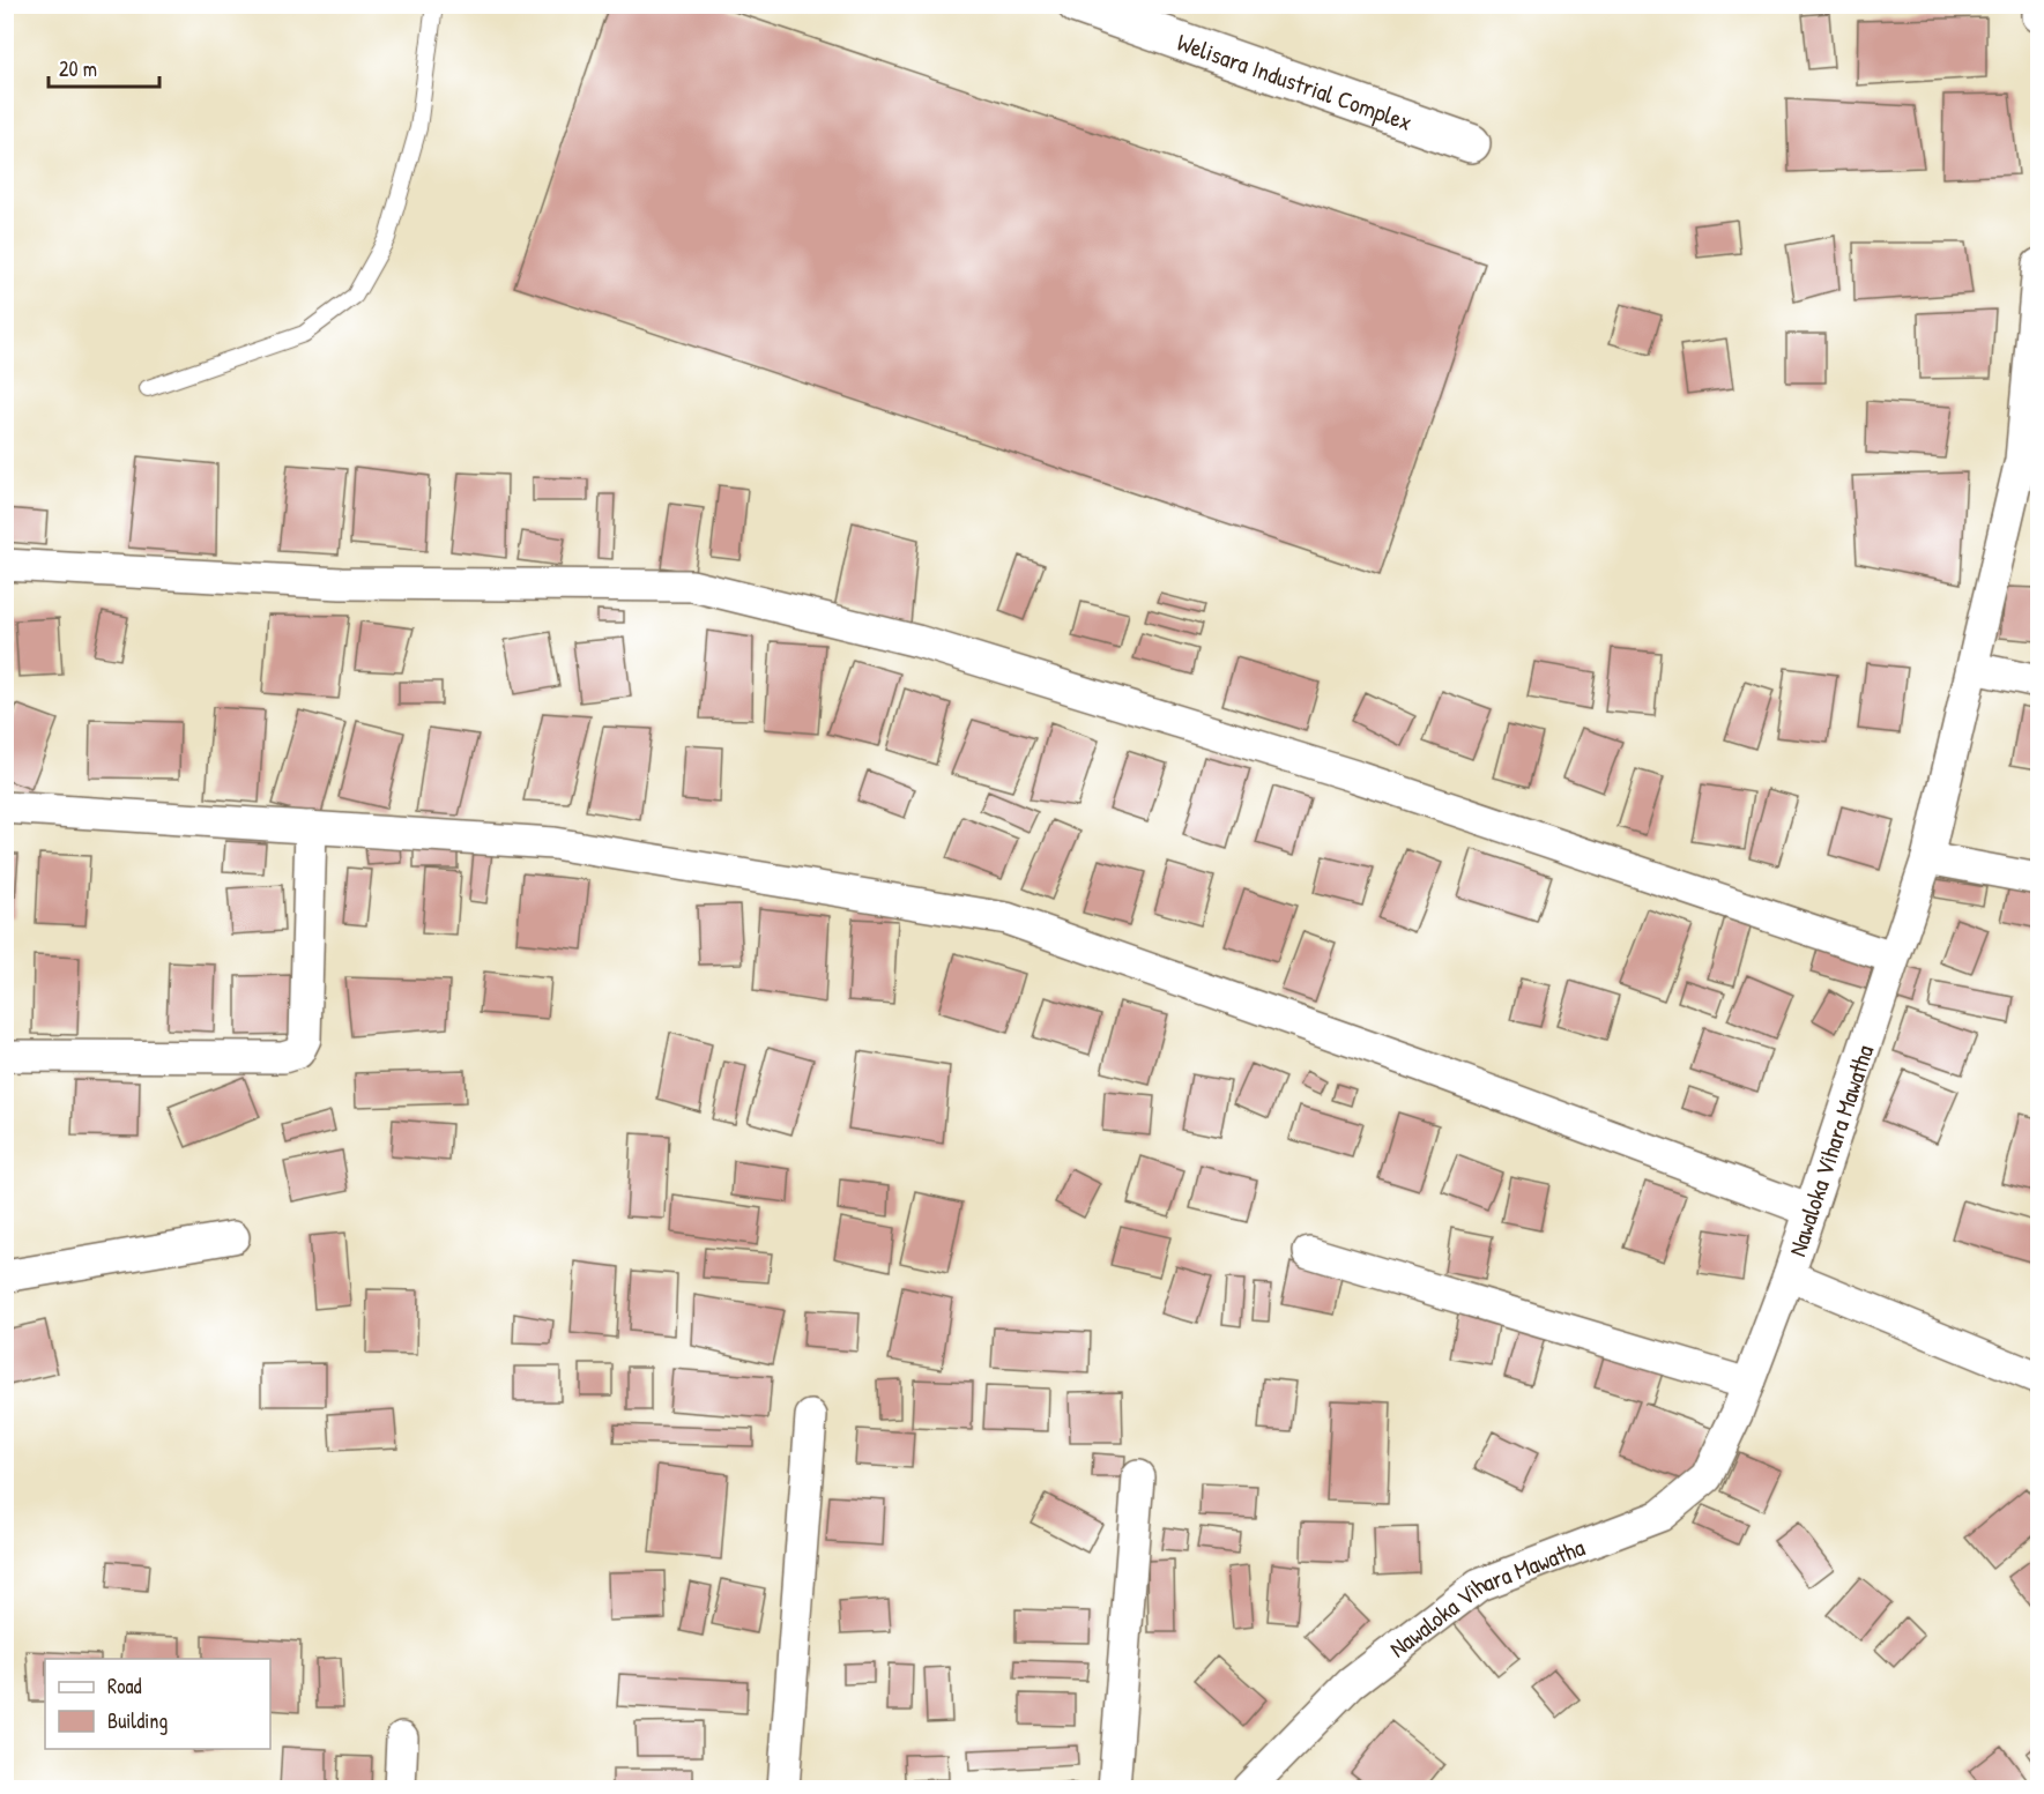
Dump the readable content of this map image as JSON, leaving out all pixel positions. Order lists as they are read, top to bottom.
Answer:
{
  "streets": {
    "street": ["Welisara Industrial Complex", "Nawaloka Vihara Mawatha"]
  },
  "legend": ["Road", "Building"],
  "scale_bar": "20 m"
}
